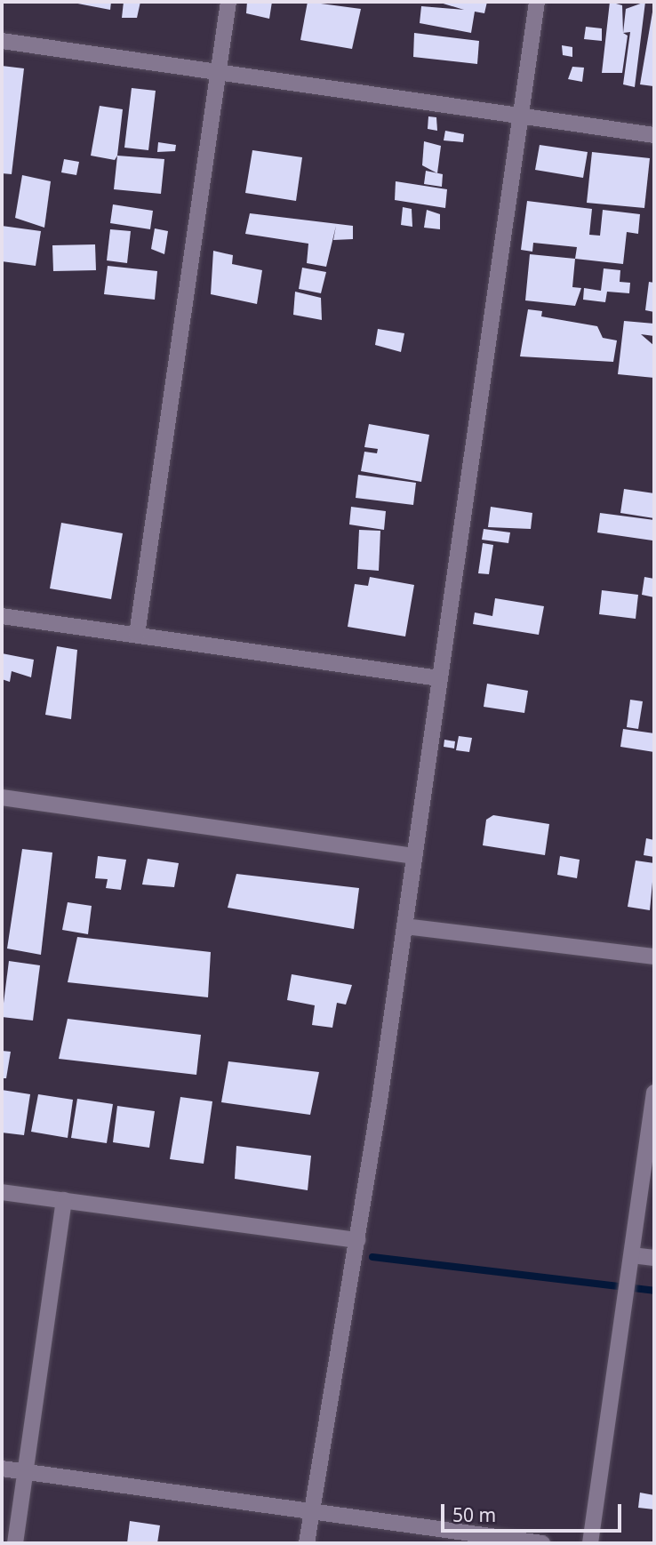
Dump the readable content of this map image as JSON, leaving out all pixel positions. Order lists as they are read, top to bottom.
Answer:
{
  "scale_bar": "50 m"
}
